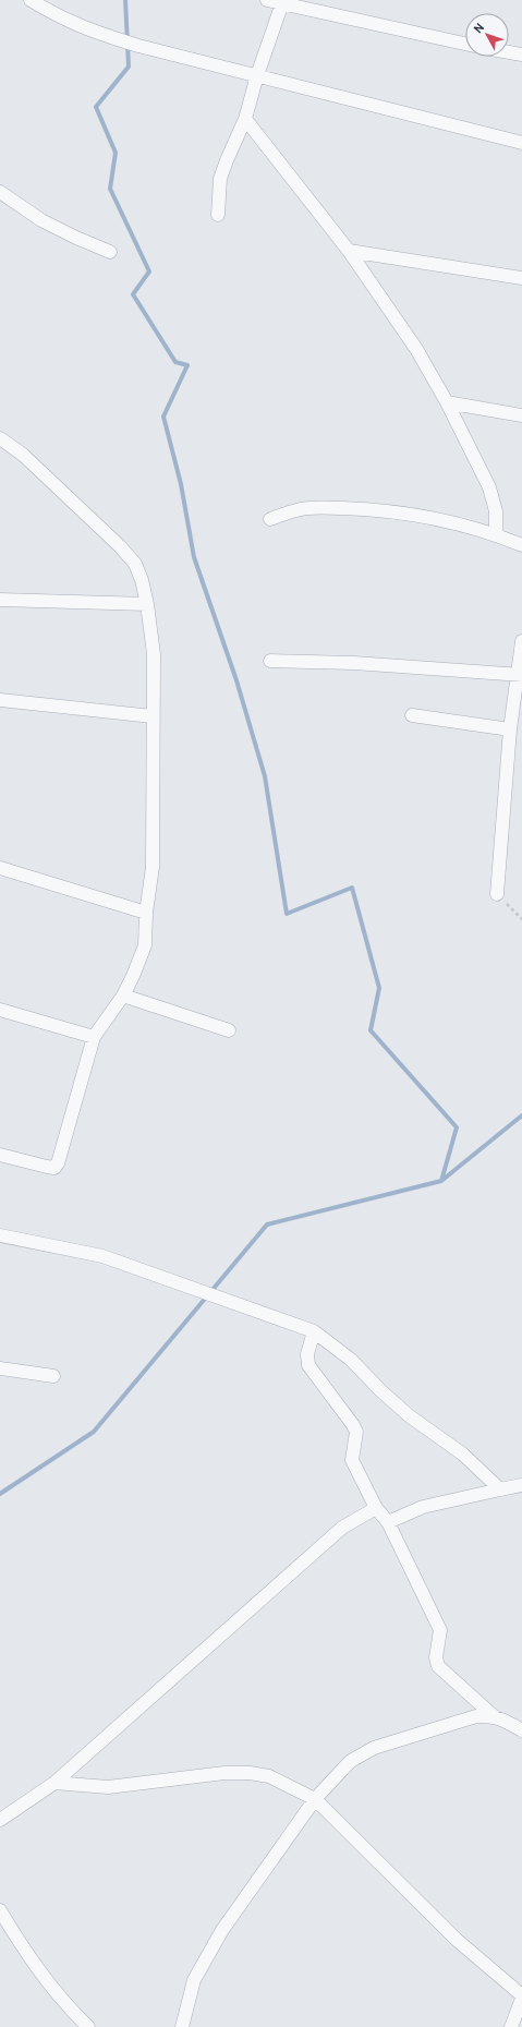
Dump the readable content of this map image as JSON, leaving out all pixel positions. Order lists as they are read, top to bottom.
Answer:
{
  "north": "top left"
}
